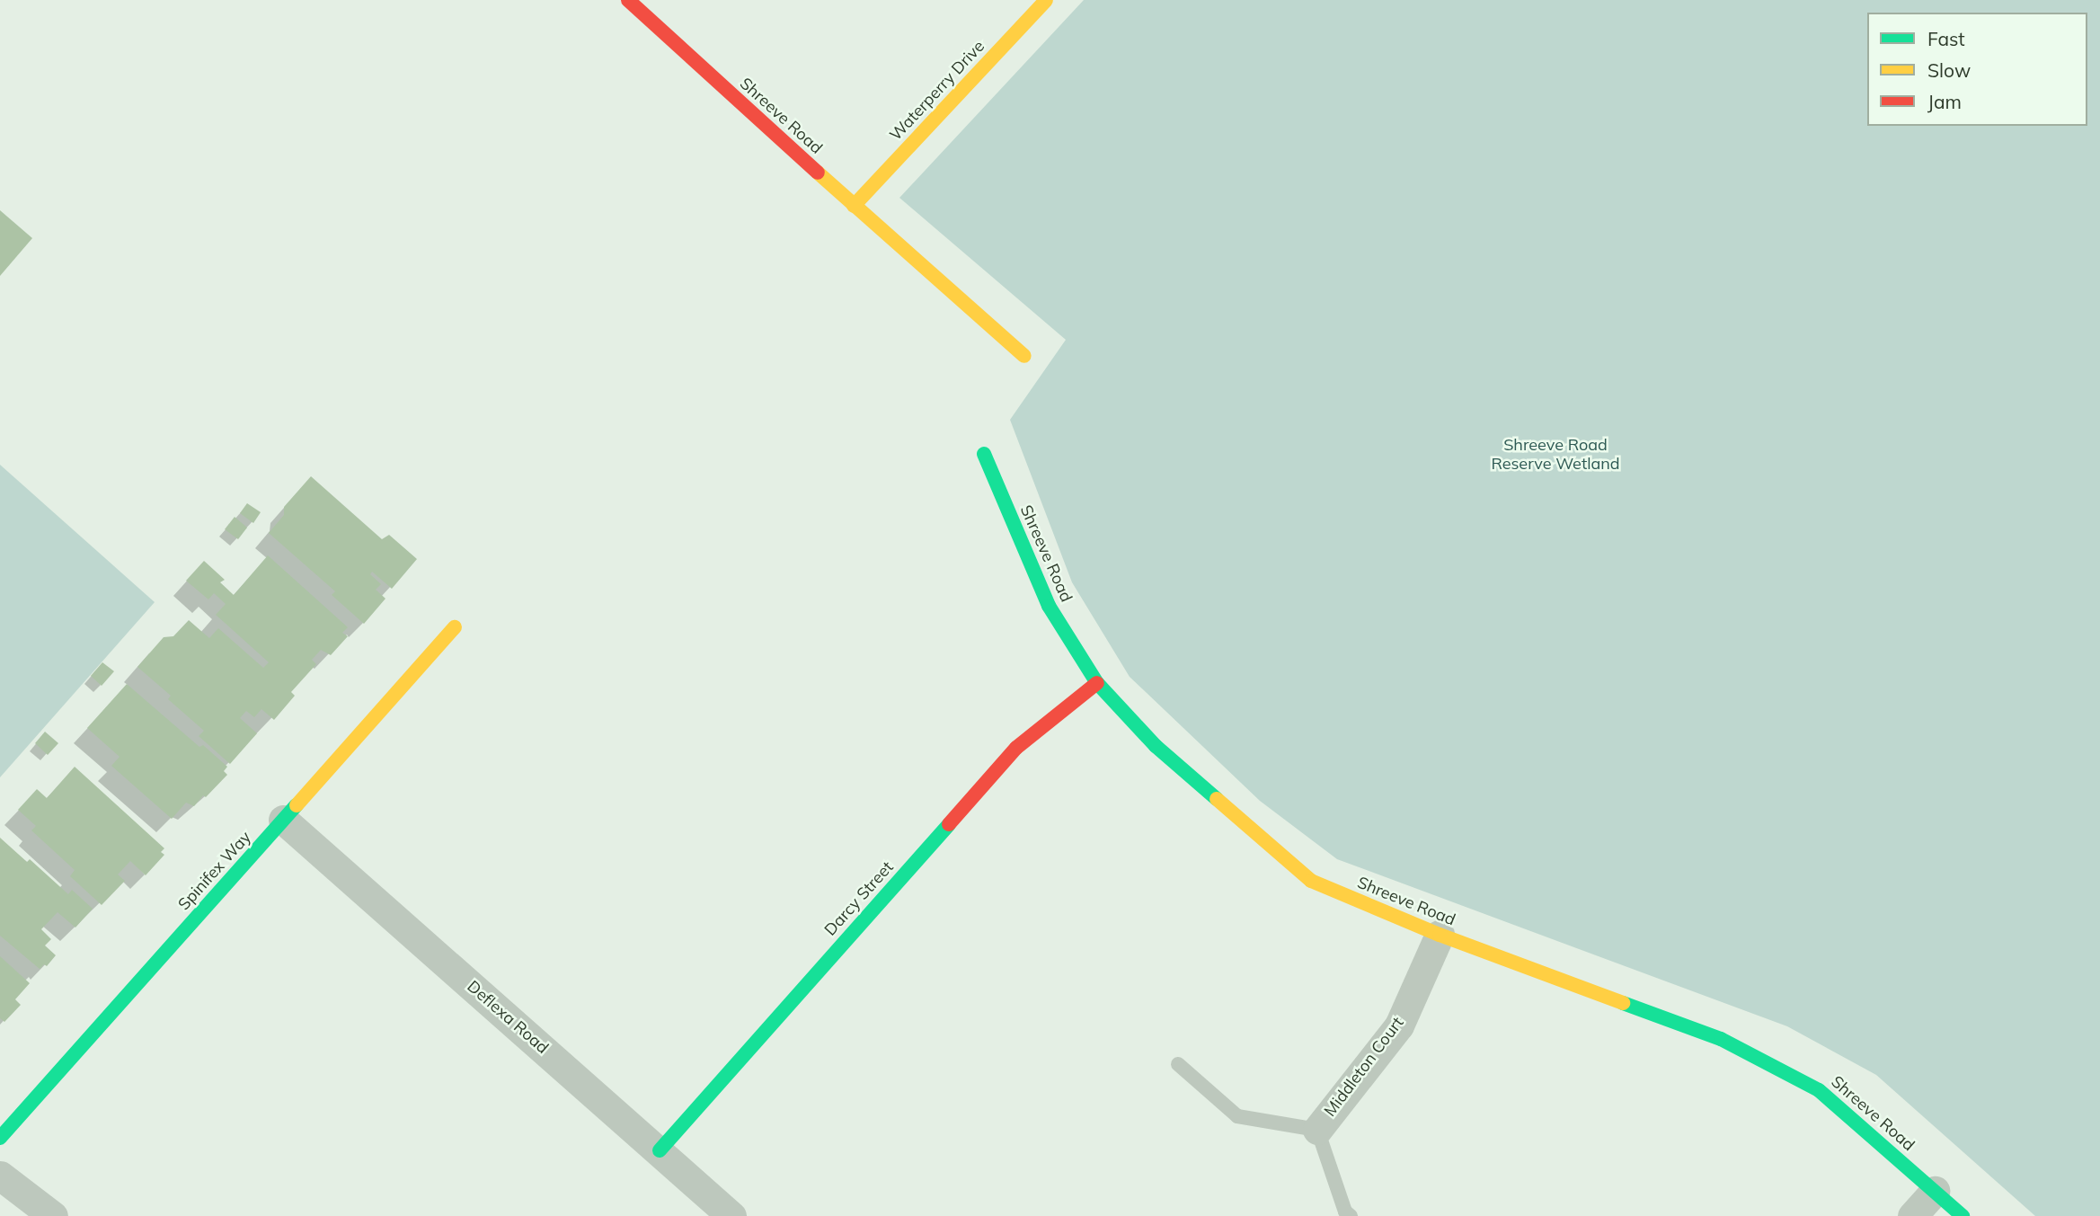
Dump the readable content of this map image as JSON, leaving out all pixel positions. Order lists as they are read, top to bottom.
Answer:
{
  "streets": {
    "street": [
      "Waterperry Drive",
      "Shreeve Road",
      "Spinifex Way",
      "Darcy Street",
      "Deflexa Road",
      "Middleton Court"
    ]
  },
  "crossings": [
    ["Waterperry Drive", "Shreeve Road"],
    ["Shreeve Road", "Darcy Street"],
    ["Shreeve Road", "Middleton Court"],
    ["Spinifex Way", "Deflexa Road"],
    ["Darcy Street", "Deflexa Road"]
  ],
  "parks": ["Shreeve Road Reserve Wetland"],
  "legend": ["Fast", "Slow", "Jam"]
}
